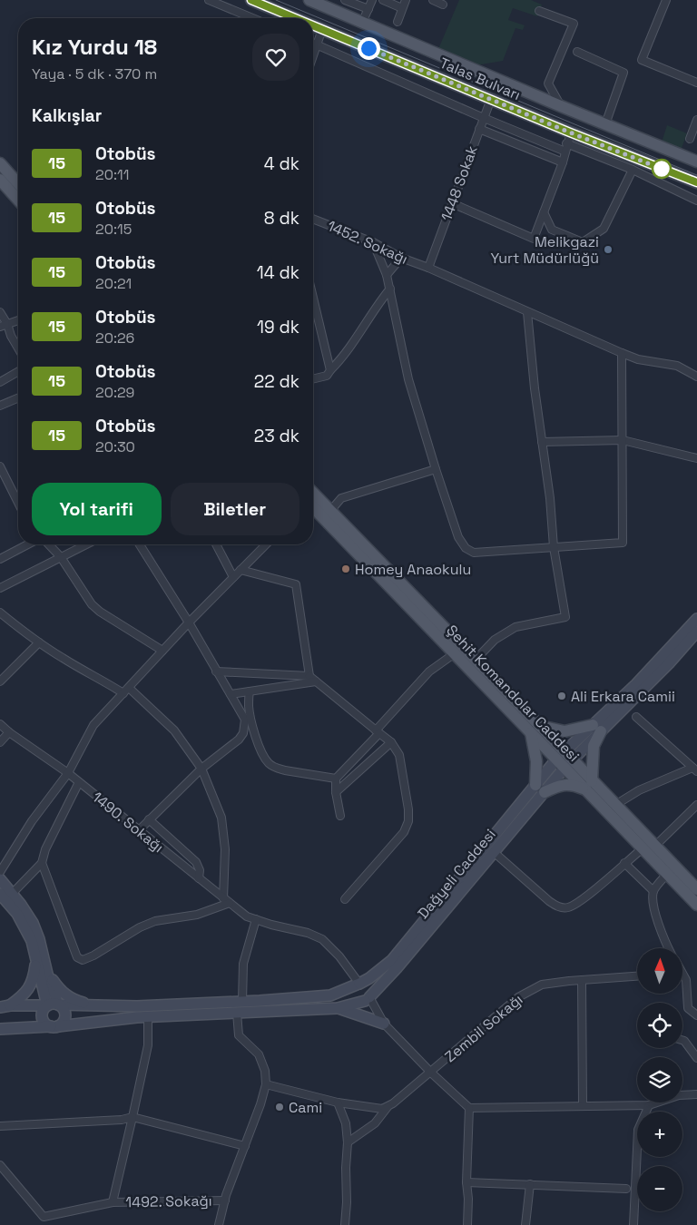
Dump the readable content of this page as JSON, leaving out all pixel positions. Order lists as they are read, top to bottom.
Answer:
{
  "streets": {
    "main road": ["Talas Bulvarı", "Şehit Komandolar Caddesi"],
    "street": [
      "1448 Sokak",
      "1452. Sokağı",
      "1490. Sokağı",
      "Dağyeli Caddesi",
      "Zembil Sokağı",
      "1492. Sokağı"
    ]
  },
  "crossings": [
    ["Talas Bulvarı", "1448 Sokak"],
    ["1448 Sokak", "1452. Sokağı"],
    ["Şehit Komandolar Caddesi", "Dağyeli Caddesi"],
    ["1490. Sokağı", "Dağyeli Caddesi"]
  ],
  "places": [
    "Melikgazi Yurt Müdürlüğü",
    "Homey Anaokulu",
    "Ali Erkara Camii",
    "Cami"
  ],
  "lines": ["bus line 15"],
  "north": "top",
  "page": {
    "heading": [
      ["Kız Yurdu 18", "Yaya · 5 dk · 370 m"],
      "Kalkışlar"
    ],
    "list": [
      {
        "mark": "15",
        "name": "Otobüs",
        "note": "20:11",
        "value": "4 dk"
      },
      {
        "mark": "15",
        "name": "Otobüs",
        "note": "20:15",
        "value": "8 dk"
      },
      {
        "mark": "15",
        "name": "Otobüs",
        "note": "20:21",
        "value": "14 dk"
      },
      {
        "mark": "15",
        "name": "Otobüs",
        "note": "20:26",
        "value": "19 dk"
      },
      {
        "mark": "15",
        "name": "Otobüs",
        "note": "20:29",
        "value": "22 dk"
      },
      {
        "mark": "15",
        "name": "Otobüs",
        "note": "20:30",
        "value": "23 dk"
      }
    ],
    "buttons": ["Yol tarifi", "Biletler"],
    "map_buttons": ["+", "−"]
  }
}
